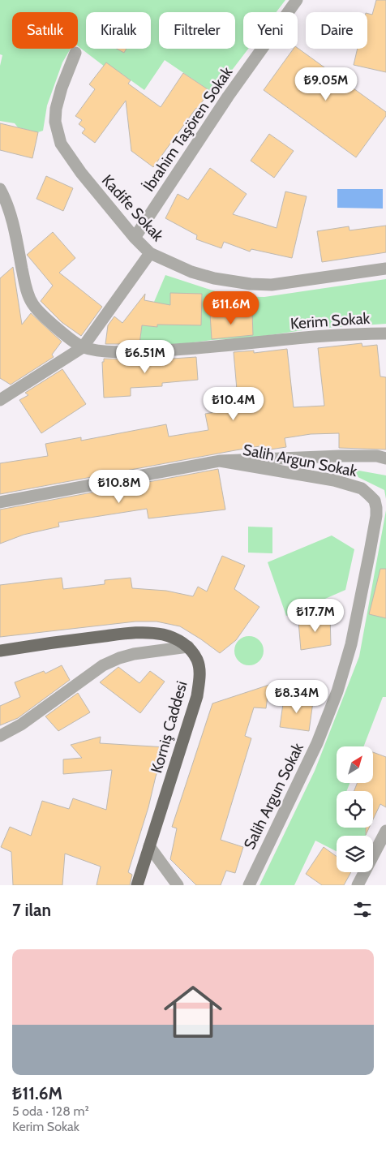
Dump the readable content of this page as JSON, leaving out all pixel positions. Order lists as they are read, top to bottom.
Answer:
{
  "streets": {
    "main road": ["Korniş Caddesi"],
    "street": [
      "İbrahim Taşören Sokak",
      "Kadife Sokak",
      "Kerim Sokak",
      "Salih Argun Sokak"
    ]
  },
  "crossings": [
    ["İbrahim Taşören Sokak", "Kadife Sokak"]
  ],
  "north": "top right",
  "page": {
    "chip": [
      "Satılık",
      "Kiralık",
      "Filtreler",
      "Yeni",
      "Daire"
    ],
    "price": [
      "₺9.05M",
      "₺11.6M",
      "₺6.51M",
      "₺10.4M",
      "₺10.8M",
      "₺17.7M",
      "₺8.34M"
    ],
    "heading": "7 ilan",
    "list": [
      {
        "name": "₺11.6M",
        "note": "5 oda · 128 m² · Kerim Sokak"
      }
    ]
  }
}
